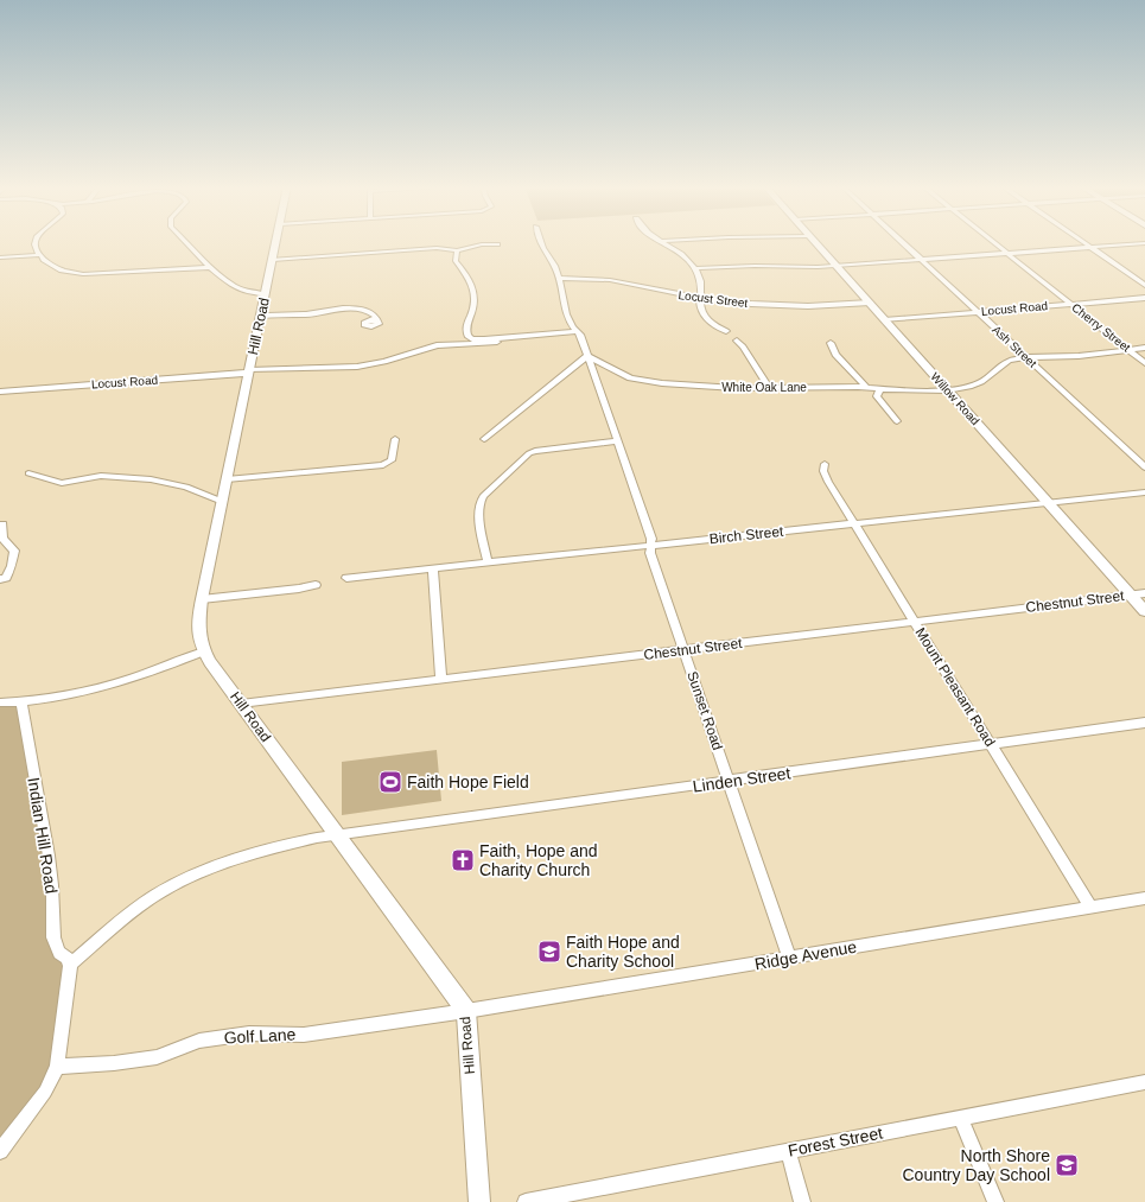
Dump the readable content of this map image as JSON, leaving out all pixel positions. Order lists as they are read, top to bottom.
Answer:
{
  "streets": {
    "street": [
      "Locust Street",
      "Locust Road",
      "Hill Road",
      "Cherry Street",
      "Ash Street",
      "White Oak Lane",
      "Willow Road",
      "Birch Street",
      "Chestnut Street",
      "Mount Pleasant Road",
      "Sunset Road",
      "Linden Street",
      "Indian Hill Road",
      "Ridge Avenue",
      "Golf Lane",
      "Forest Street"
    ]
  },
  "crossings": [
    ["Locust Street", "Willow Road"],
    ["Locust Street", "Sunset Road"],
    ["Locust Road", "Hill Road"],
    ["Locust Road", "Cherry Street"],
    ["Locust Road", "Ash Street"],
    ["Locust Road", "Willow Road"],
    ["Hill Road", "Chestnut Street"],
    ["Hill Road", "Linden Street"],
    ["Hill Road", "Ridge Avenue"],
    ["Hill Road", "Golf Lane"],
    ["Cherry Street", "White Oak Lane"],
    ["Ash Street", "White Oak Lane"],
    ["White Oak Lane", "Willow Road"],
    ["White Oak Lane", "Sunset Road"],
    ["Willow Road", "Birch Street"],
    ["Willow Road", "Chestnut Street"],
    ["Birch Street", "Mount Pleasant Road"],
    ["Birch Street", "Sunset Road"],
    ["Chestnut Street", "Mount Pleasant Road"],
    ["Chestnut Street", "Sunset Road"],
    ["Mount Pleasant Road", "Linden Street"],
    ["Mount Pleasant Road", "Ridge Avenue"],
    ["Sunset Road", "Linden Street"],
    ["Sunset Road", "Ridge Avenue"],
    ["Ridge Avenue", "Golf Lane"]
  ],
  "places": {
    "sports": ["Faith Hope Field"],
    "church": ["Faith, Hope and Charity Church"],
    "school or university": ["Faith Hope and Charity School", "North Shore Country Day School"]
  }
}
